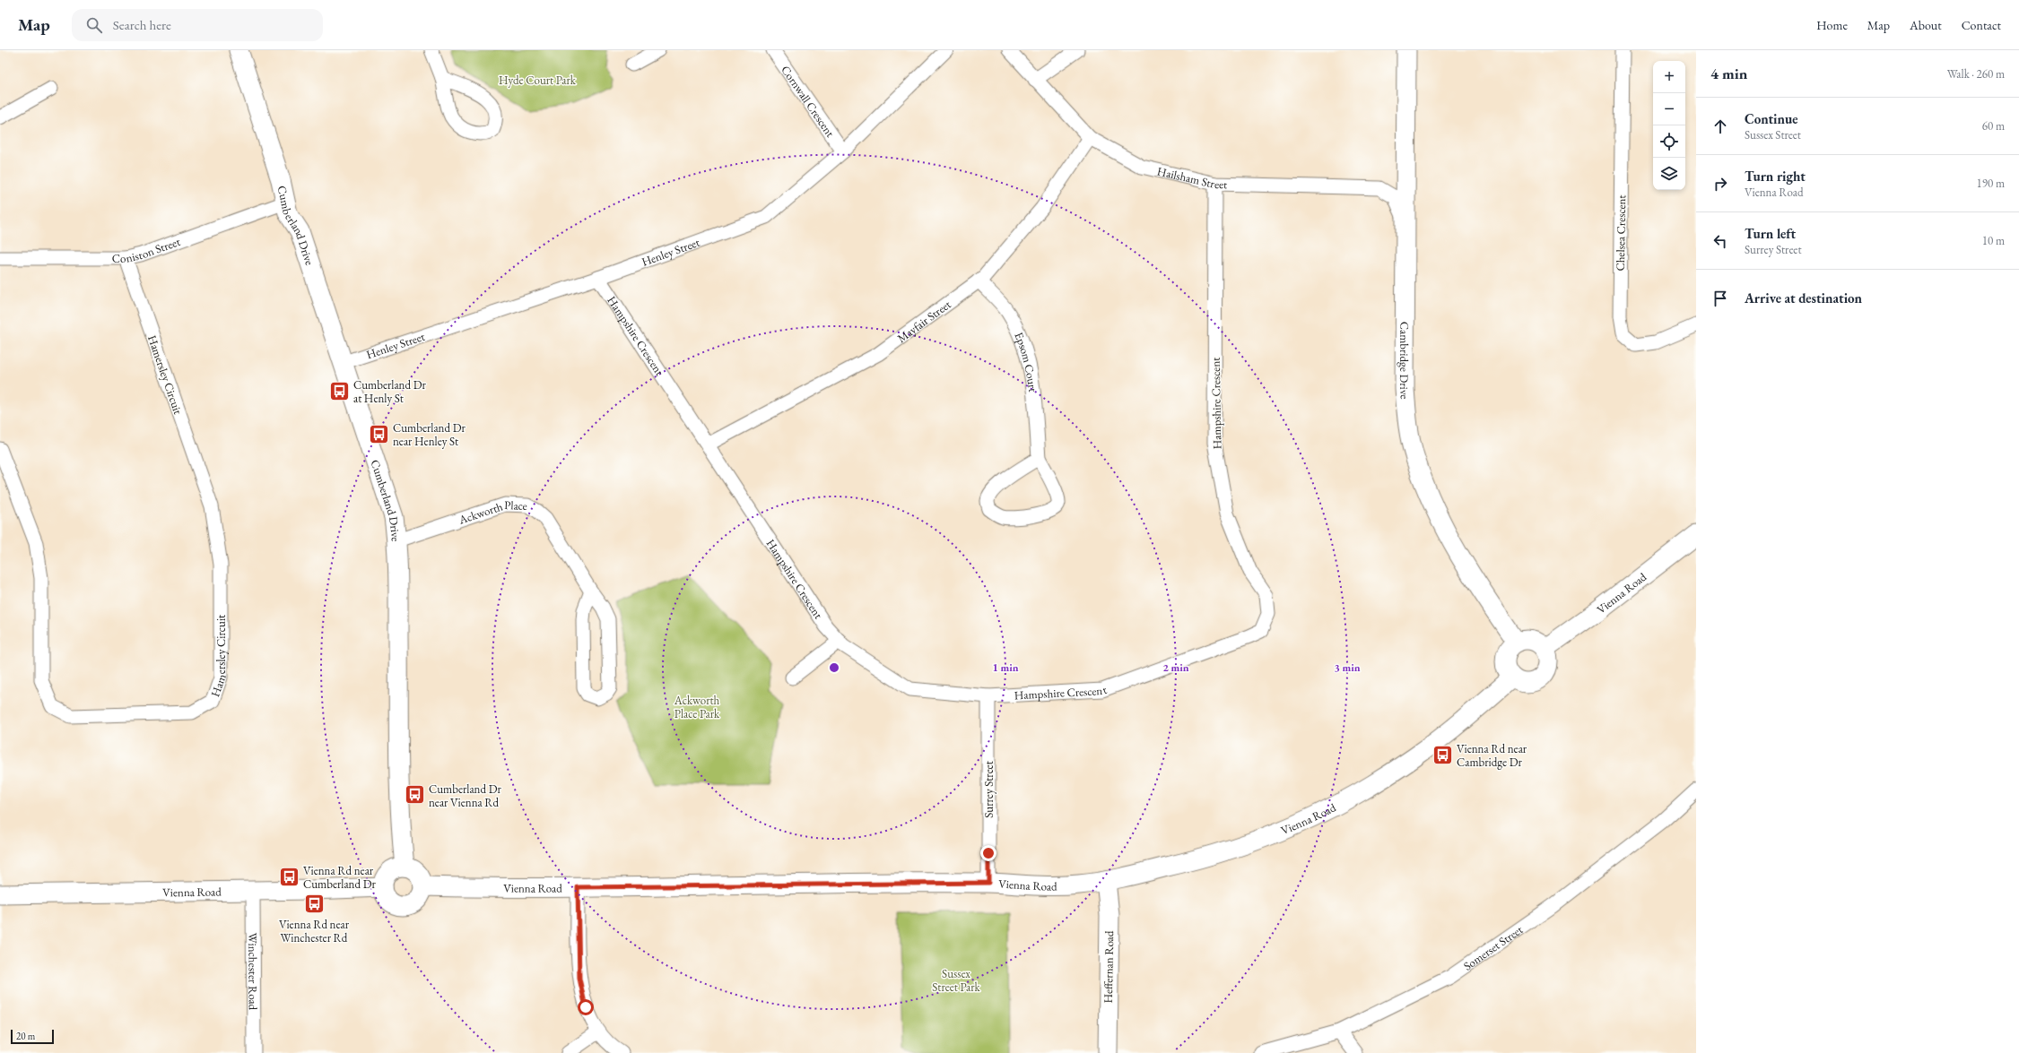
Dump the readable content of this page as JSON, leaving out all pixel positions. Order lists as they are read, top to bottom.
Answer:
{
  "streets": {
    "main road": [
      "Cumberland Drive",
      "Cambridge Drive",
      "Vienna Road",
      "Heffernan Road"
    ],
    "street": [
      "Cornwall Crescent",
      "Hailsham Street",
      "Chelsea Crescent",
      "Coniston Street",
      "Henley Street",
      "Mayfair Street",
      "Hampshire Crescent",
      "Epsom Court",
      "Hamersley Circuit",
      "Ackworth Place",
      "Surrey Street",
      "Somerset Street",
      "Winchester Road"
    ]
  },
  "crossings": [
    ["Cornwall Crescent", "Henley Street"],
    ["Hailsham Street", "Mayfair Street"],
    ["Hailsham Street", "Hampshire Crescent"],
    ["Hailsham Street", "Cambridge Drive"],
    ["Cumberland Drive", "Coniston Street"],
    ["Cumberland Drive", "Henley Street"],
    ["Cumberland Drive", "Ackworth Place"],
    ["Cumberland Drive", "Vienna Road"],
    ["Coniston Street", "Hamersley Circuit"],
    ["Henley Street", "Hampshire Crescent"],
    ["Mayfair Street", "Hampshire Crescent"],
    ["Mayfair Street", "Epsom Court"],
    ["Hampshire Crescent", "Surrey Street"],
    ["Cambridge Drive", "Vienna Road"],
    ["Vienna Road", "Surrey Street"],
    ["Vienna Road", "Heffernan Road"],
    ["Vienna Road", "Winchester Road"]
  ],
  "parks": ["Hyde Court Park", "Ackworth Place Park", "Sussex Street Park"],
  "places": {
    "bus stop": [
      "Cumberland Dr at Henly St",
      "Cumberland Dr near Henley St",
      "Vienna Rd near Cambridge Dr",
      "Cumberland Dr near Vienna Rd",
      "Vienna Rd near Cumberland Dr",
      "Vienna Rd near Winchester Rd"
    ]
  },
  "scale_bar": "20 m",
  "page": {
    "header": "Map",
    "search": "Search here",
    "nav": [
      "Home",
      "Map",
      "About",
      "Contact"
    ],
    "heading": ["4 min", "Walk · 260 m"],
    "map_buttons": ["+", "−"],
    "list": [
      ["Continue", "Sussex Street", "60 m"],
      ["Turn right", "Vienna Road", "190 m"],
      ["Turn left", "Surrey Street", "10 m"],
      "Arrive at destination"
    ],
    "scale": "20 m"
  },
  "rings": ["1 min", "2 min", "3 min"]
}
